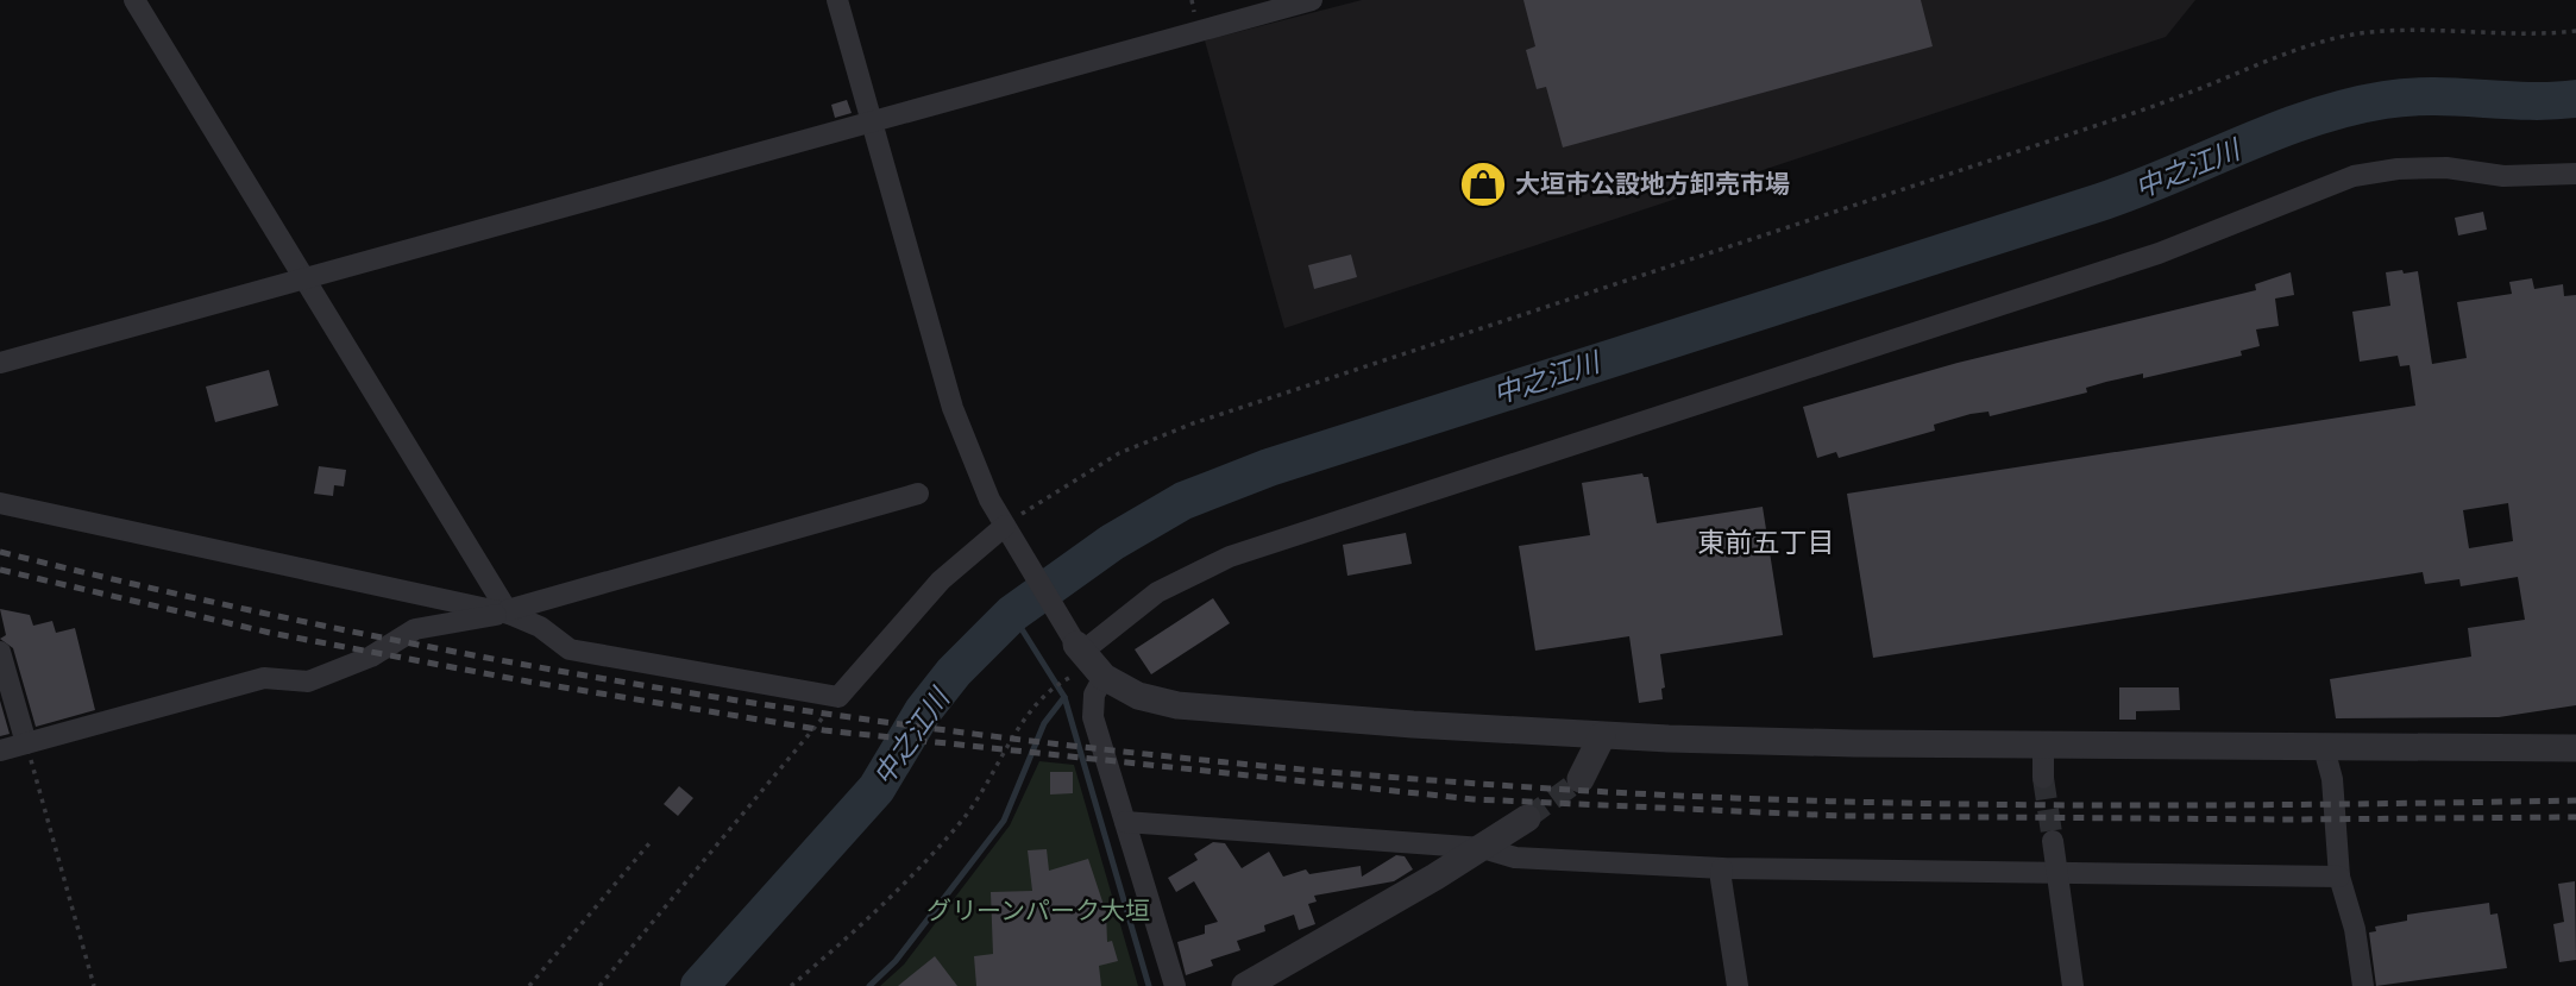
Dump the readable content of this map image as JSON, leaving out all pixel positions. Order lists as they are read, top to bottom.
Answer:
{
  "districts": ["東前五丁目"],
  "water": ["中之江川"],
  "parks": ["グリーンパーク大垣"],
  "places": {
    "shop": ["大垣市公設地方卸売市場"]
  }
}
